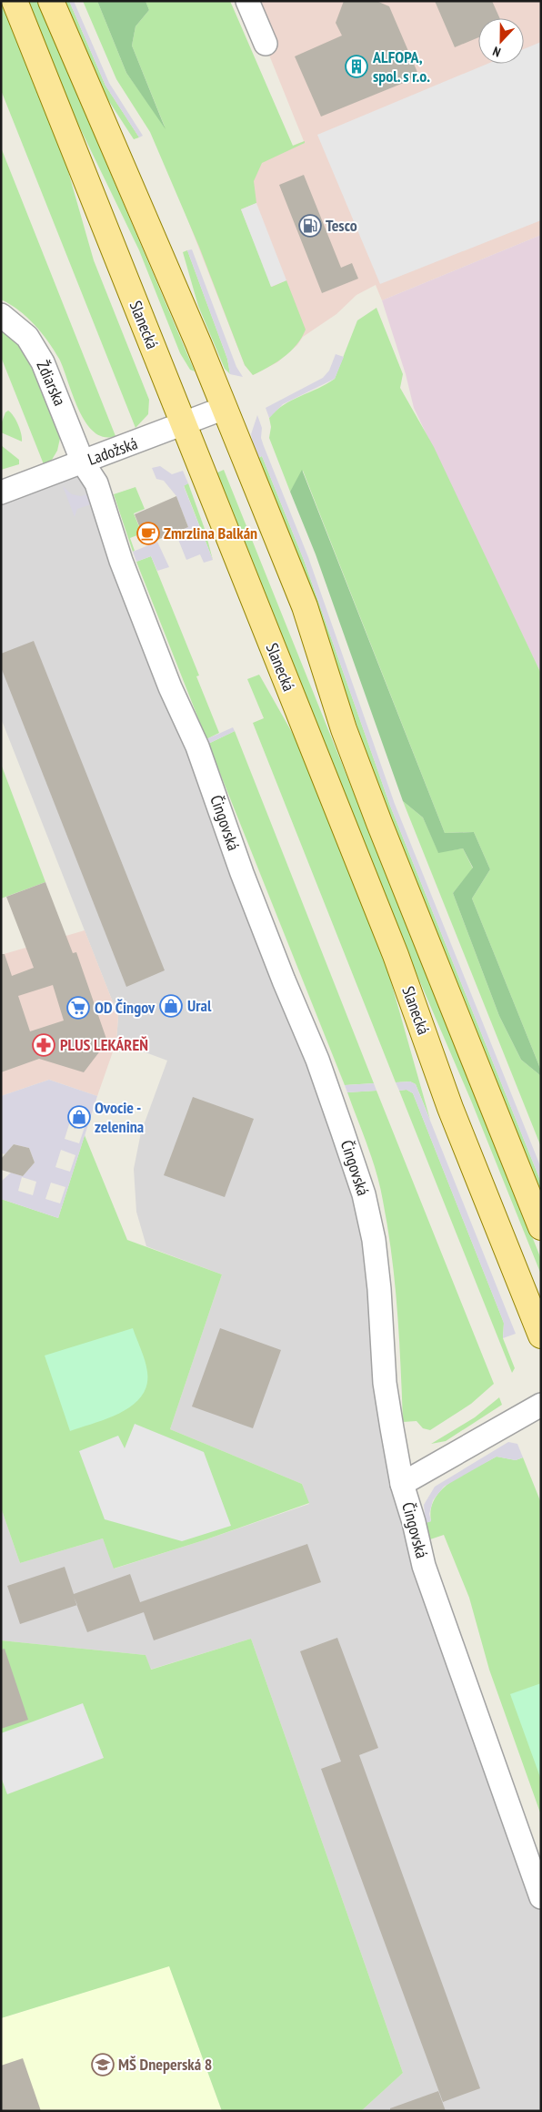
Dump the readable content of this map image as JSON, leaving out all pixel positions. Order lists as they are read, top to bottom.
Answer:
{
  "streets": {
    "main road": ["Slanecká"],
    "street": ["Ždiarska", "Ladožská", "Čingovská"]
  },
  "crossings": [
    ["Slanecká", "Ladožská"],
    ["Ždiarska", "Ladožská"],
    ["Ždiarska", "Čingovská"],
    ["Ladožská", "Čingovská"]
  ],
  "places": {
    "building": ["ALFOPA, spol. s r.o."],
    "fuel station": ["Tesco"],
    "cafe": ["Zmrzlina Balkán"],
    "shop": ["Ural", "Ovocie - zelenina"],
    "supermarket": ["OD Čingov"],
    "pharmacy": ["PLUS LEKÁREŇ"],
    "school or university": ["MŠ Dneperská 8"]
  },
  "north": "bottom"
}
